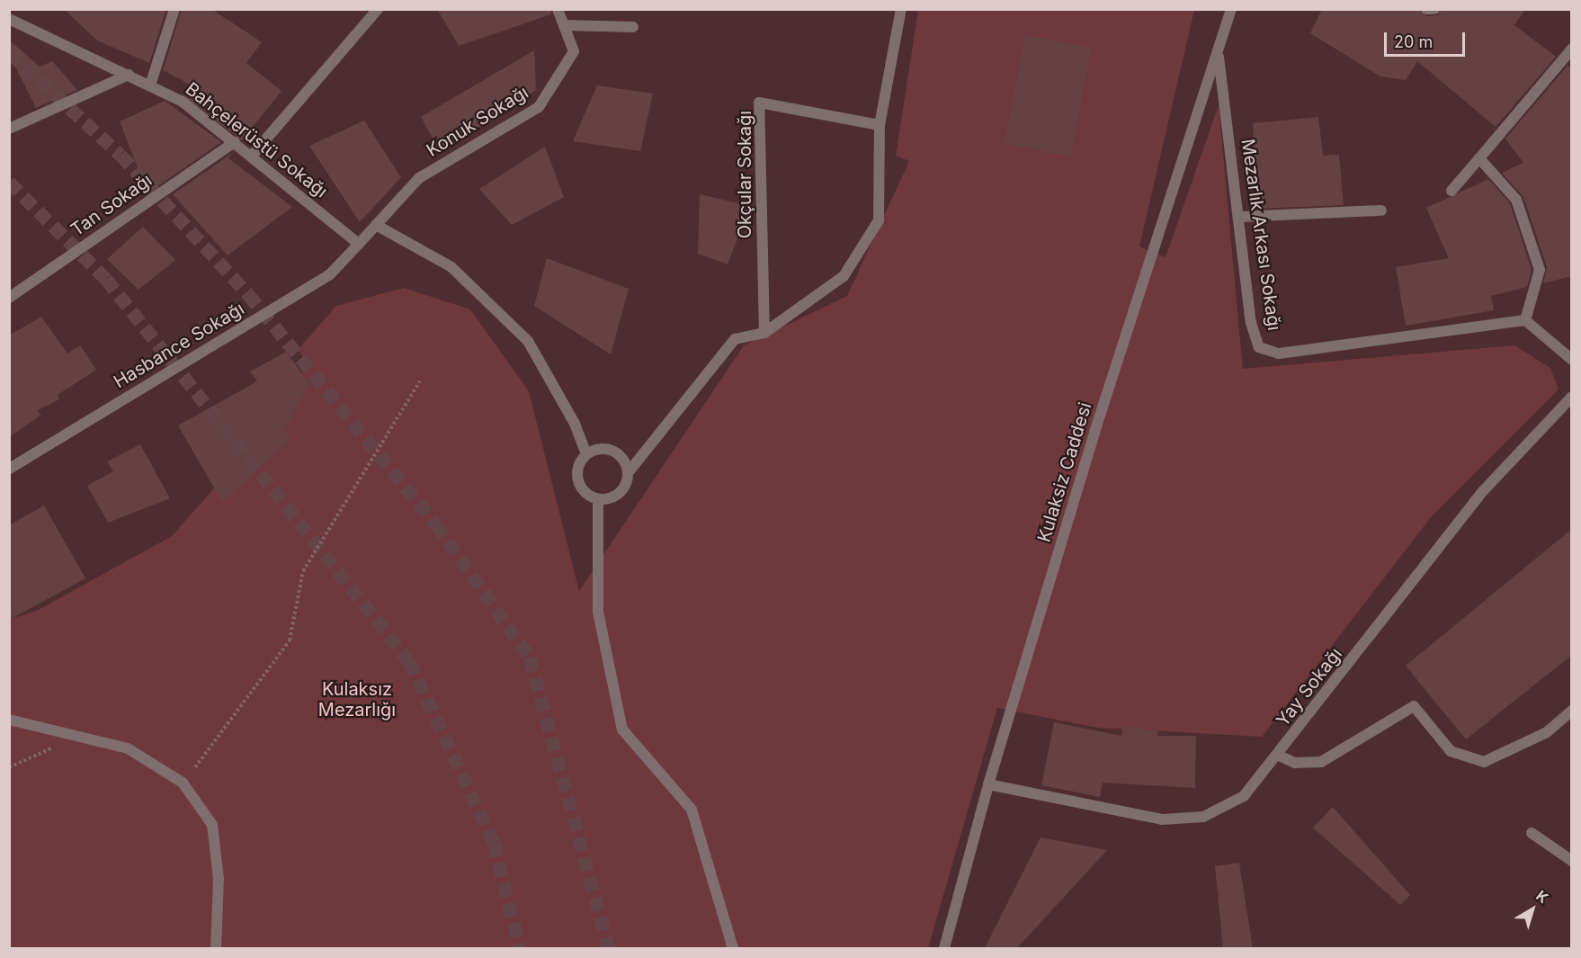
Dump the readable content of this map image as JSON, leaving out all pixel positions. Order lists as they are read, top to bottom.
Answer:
{
  "streets": {
    "street": [
      "Konuk Sokağı",
      "Bahçelerüstü Sokağı",
      "Okçular Sokağı",
      "Tan Sokağı",
      "Mezarlık Arkası Sokağı",
      "Hasbance Sokağı",
      "Kulaksiz Caddesi",
      "Yay Sokağı"
    ]
  },
  "crossings": [
    ["Konuk Sokağı", "Bahçelerüstü Sokağı"],
    ["Konuk Sokağı", "Hasbance Sokağı"],
    ["Bahçelerüstü Sokağı", "Tan Sokağı"],
    ["Bahçelerüstü Sokağı", "Hasbance Sokağı"],
    ["Mezarlık Arkası Sokağı", "Kulaksiz Caddesi"],
    ["Kulaksiz Caddesi", "Yay Sokağı"]
  ],
  "parks": ["Kulaksız Mezarlığı"],
  "scale_bar": "20 m",
  "north": "top right"
}
